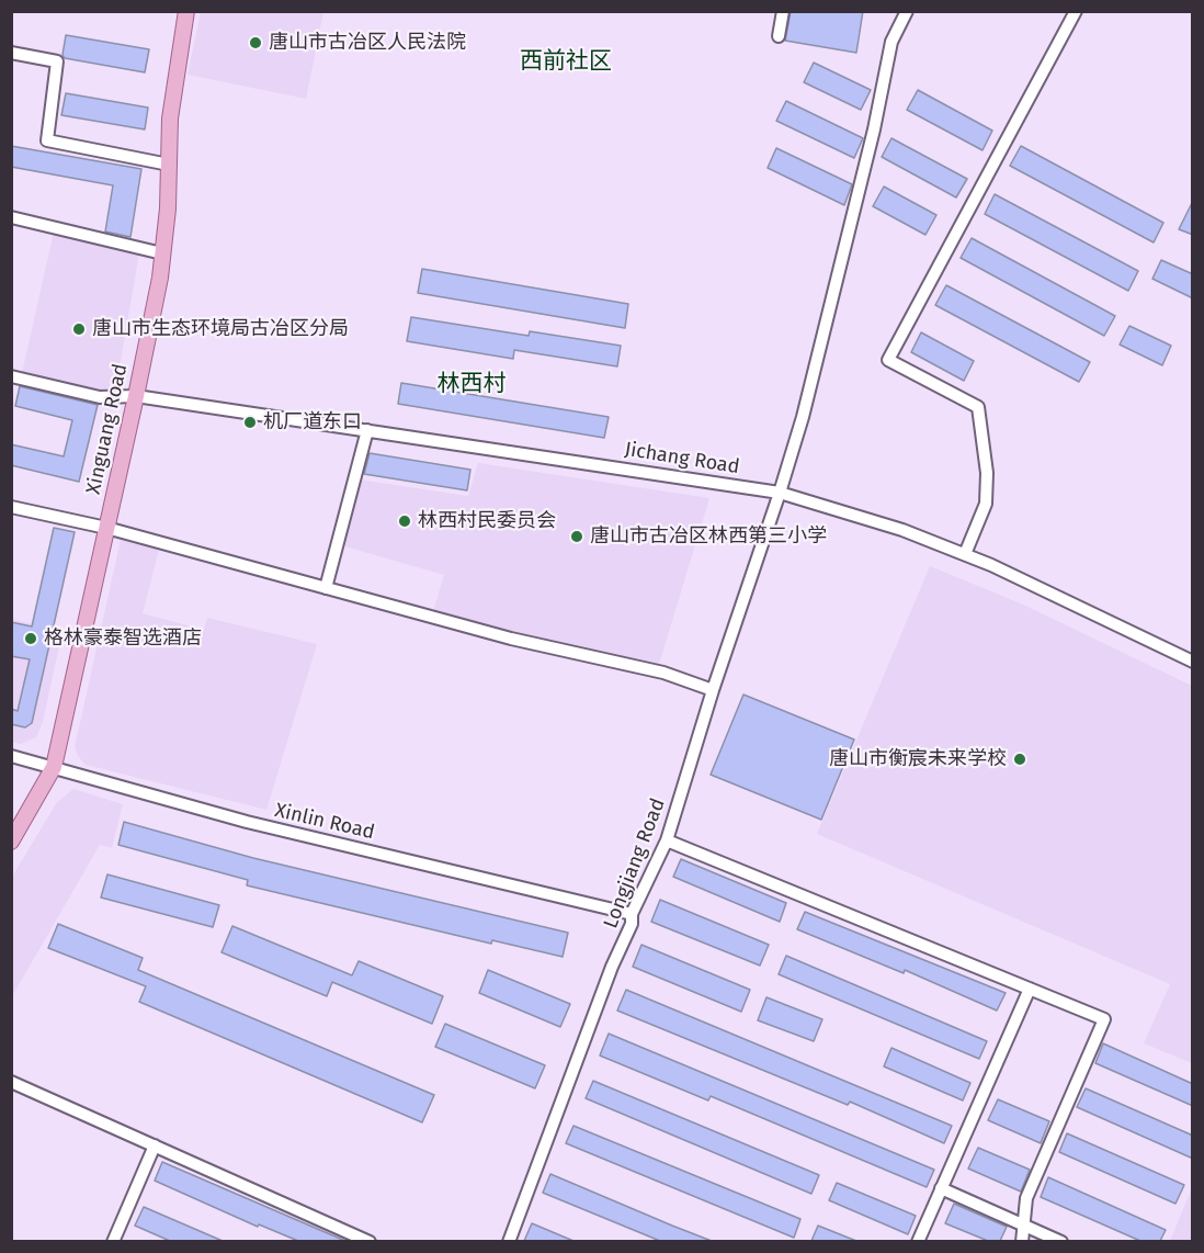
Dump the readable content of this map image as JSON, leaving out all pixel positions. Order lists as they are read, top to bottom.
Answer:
{
  "streets": {
    "main road": ["Xinguang Road"],
    "street": ["Jichang Road", "Xinlin Road", "Longjiang Road"]
  },
  "crossings": [
    ["Xinguang Road", "Jichang Road"],
    ["Xinguang Road", "Xinlin Road"],
    ["Jichang Road", "Longjiang Road"],
    ["Xinlin Road", "Longjiang Road"]
  ],
  "districts": ["西前社区", "林西村"],
  "places": [
    "唐山市古冶区人民法院",
    "唐山市生态环境局古冶区分局",
    "机厂道东口",
    "林西村民委员会",
    "唐山市古冶区林西第三小学",
    "格林豪泰智选酒店",
    "唐山市衡宸未来学校"
  ]
}
